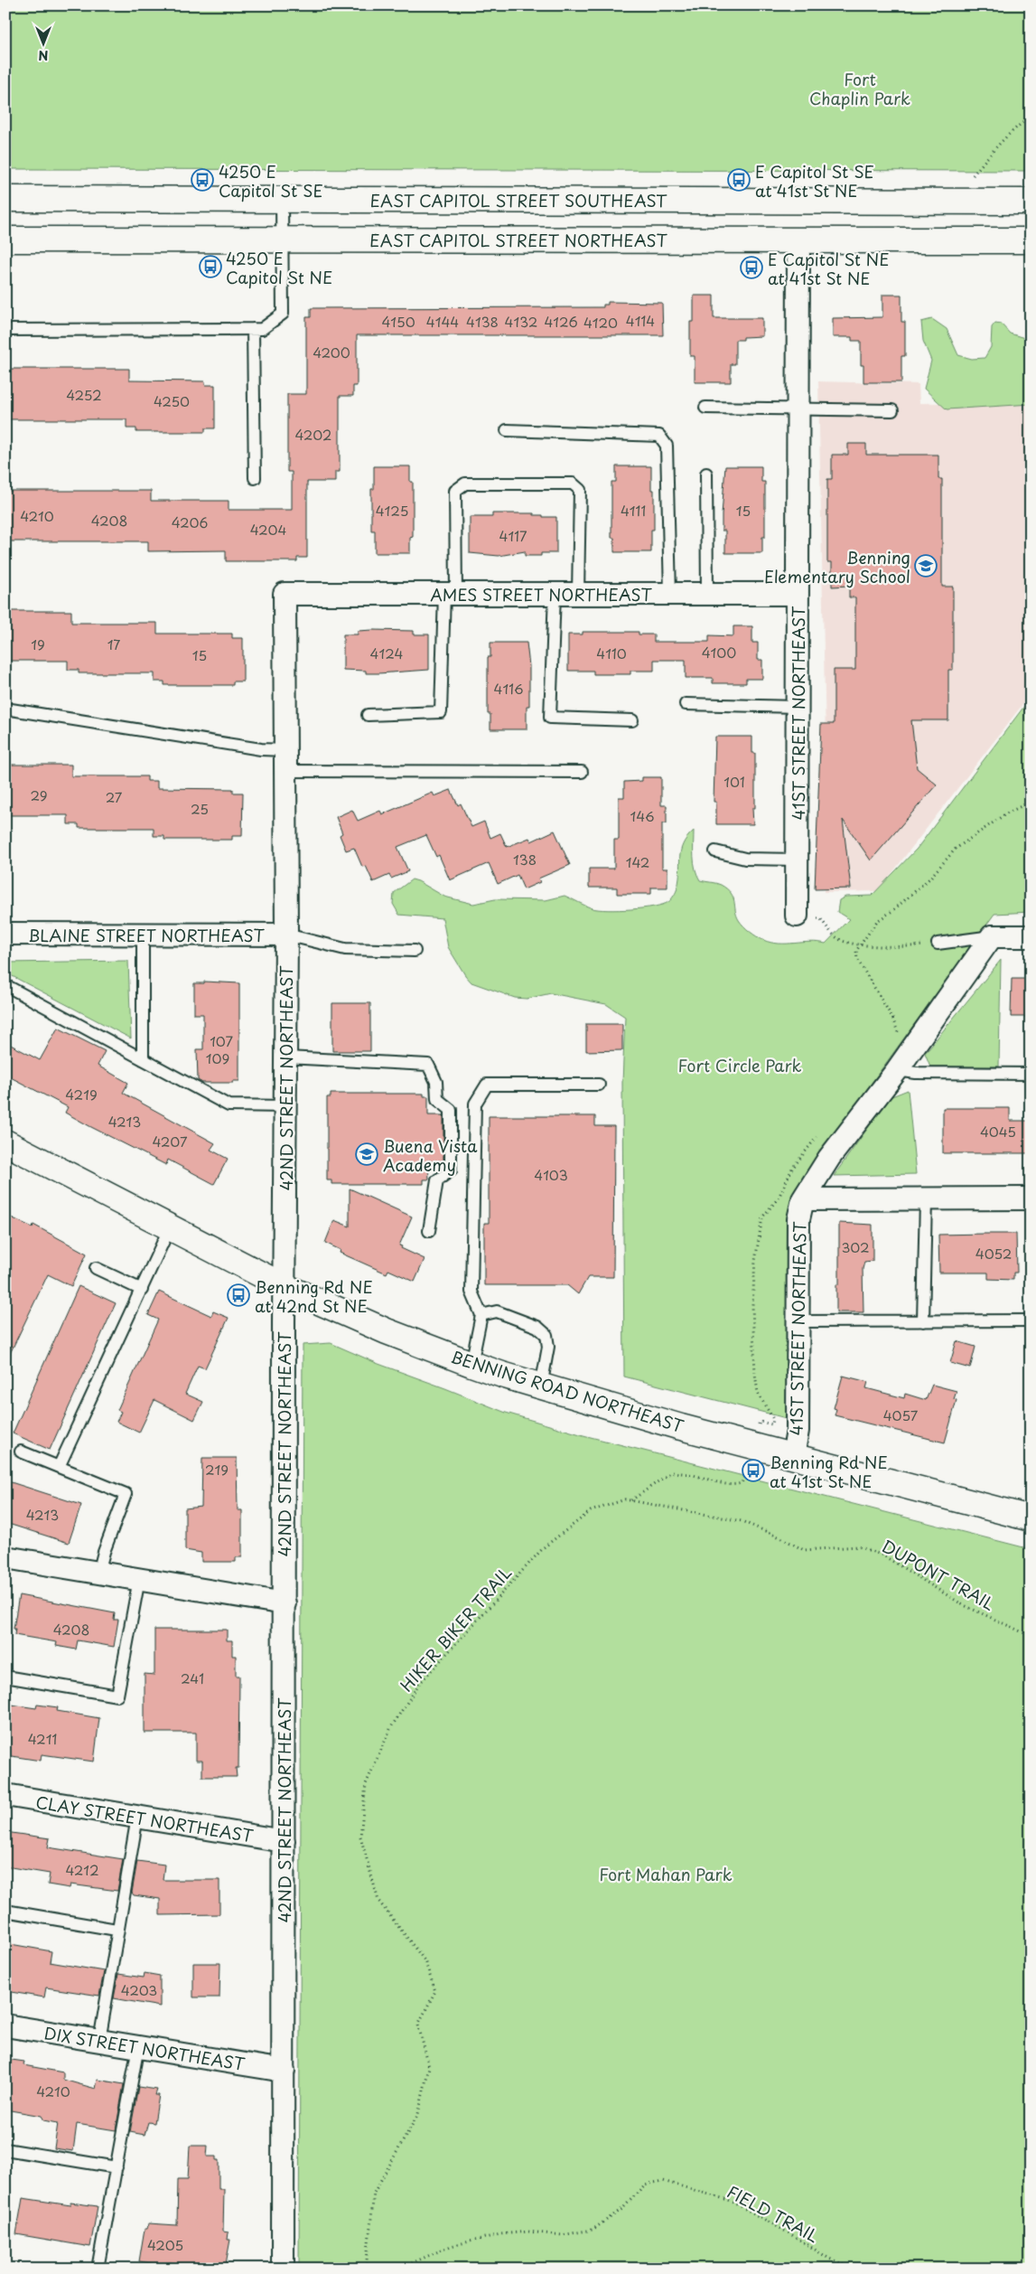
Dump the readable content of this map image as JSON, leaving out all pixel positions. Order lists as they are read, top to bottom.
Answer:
{
  "streets": {
    "main road": ["EAST CAPITOL STREET SOUTHEAST", "EAST CAPITOL STREET NORTHEAST", "BENNING ROAD NORTHEAST"],
    "street": [
      "AMES STREET NORTHEAST",
      "41ST STREET NORTHEAST",
      "BLAINE STREET NORTHEAST",
      "42ND STREET NORTHEAST",
      "CLAY STREET NORTHEAST",
      "DIX STREET NORTHEAST"
    ],
    "path": ["DUPONT TRAIL", "HIKER BIKER TRAIL", "FIELD TRAIL"]
  },
  "crossings": [
    ["EAST CAPITOL STREET NORTHEAST", "41ST STREET NORTHEAST"],
    ["AMES STREET NORTHEAST", "41ST STREET NORTHEAST"],
    ["AMES STREET NORTHEAST", "42ND STREET NORTHEAST"],
    ["41ST STREET NORTHEAST", "BENNING ROAD NORTHEAST"],
    ["BLAINE STREET NORTHEAST", "42ND STREET NORTHEAST"],
    ["42ND STREET NORTHEAST", "BENNING ROAD NORTHEAST"],
    ["42ND STREET NORTHEAST", "CLAY STREET NORTHEAST"],
    ["42ND STREET NORTHEAST", "DIX STREET NORTHEAST"],
    ["DUPONT TRAIL", "HIKER BIKER TRAIL"]
  ],
  "parks": ["Fort Chaplin Park", "Fort Circle Park", "Fort Mahan Park"],
  "places": {
    "bus stop": [
      "4250 E Capitol St SE",
      "E Capitol St SE at 41st St NE",
      "4250 E Capitol St NE",
      "E Capitol St NE at 41st St NE",
      "Benning Rd NE at 42nd St NE",
      "Benning Rd NE at 41st St NE"
    ],
    "school or university": ["Benning Elementary School", "Buena Vista Academy"]
  },
  "house_numbers": [
    "4114",
    "4150",
    "4144",
    "4138",
    "4132",
    "4126",
    "4120",
    "4200",
    "4252",
    "4250",
    "4202",
    "4125",
    "4111",
    "15",
    "4210",
    "4208",
    "4206",
    "4204",
    "4117",
    "19",
    "17",
    "4100",
    "4124",
    "4110",
    "15",
    "4116",
    "101",
    "29",
    "27",
    "25",
    "146",
    "138",
    "142",
    "107",
    "109",
    "4219",
    "4213",
    "4045",
    "4207",
    "4103",
    "302",
    "4052",
    "4057",
    "219",
    "4213",
    "4208",
    "241",
    "4211",
    "4212",
    "4203",
    "4210",
    "4205"
  ],
  "north": "bottom"
}
